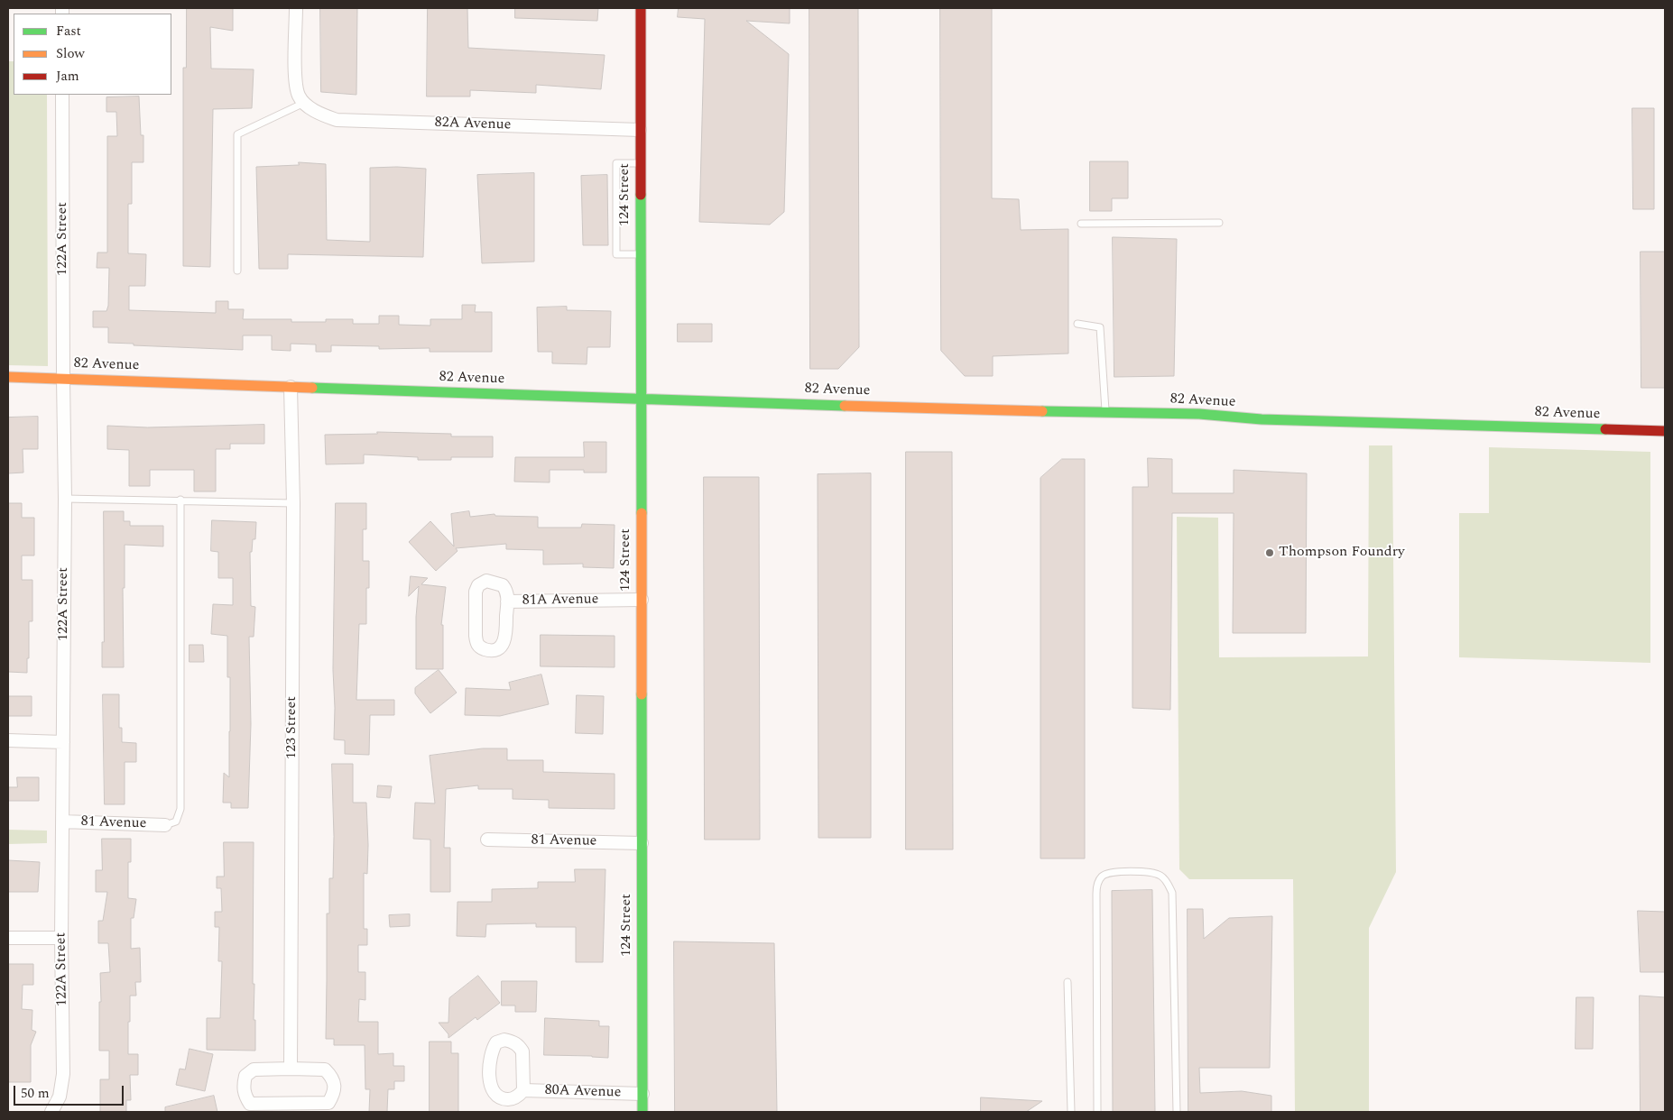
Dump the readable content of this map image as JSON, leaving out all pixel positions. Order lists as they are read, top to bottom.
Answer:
{
  "streets": {
    "street": [
      "82A Avenue",
      "124 Street",
      "122A Street",
      "82 Avenue",
      "81A Avenue",
      "123 Street",
      "81 Avenue",
      "80A Avenue"
    ]
  },
  "crossings": [
    ["82A Avenue", "124 Street"],
    ["124 Street", "82 Avenue"],
    ["124 Street", "81A Avenue"],
    ["124 Street", "81 Avenue"],
    ["124 Street", "80A Avenue"],
    ["122A Street", "82 Avenue"],
    ["122A Street", "81 Avenue"],
    ["82 Avenue", "123 Street"]
  ],
  "places": ["Thompson Foundry"],
  "legend": ["Fast", "Slow", "Jam"],
  "scale_bar": "50 m"
}
